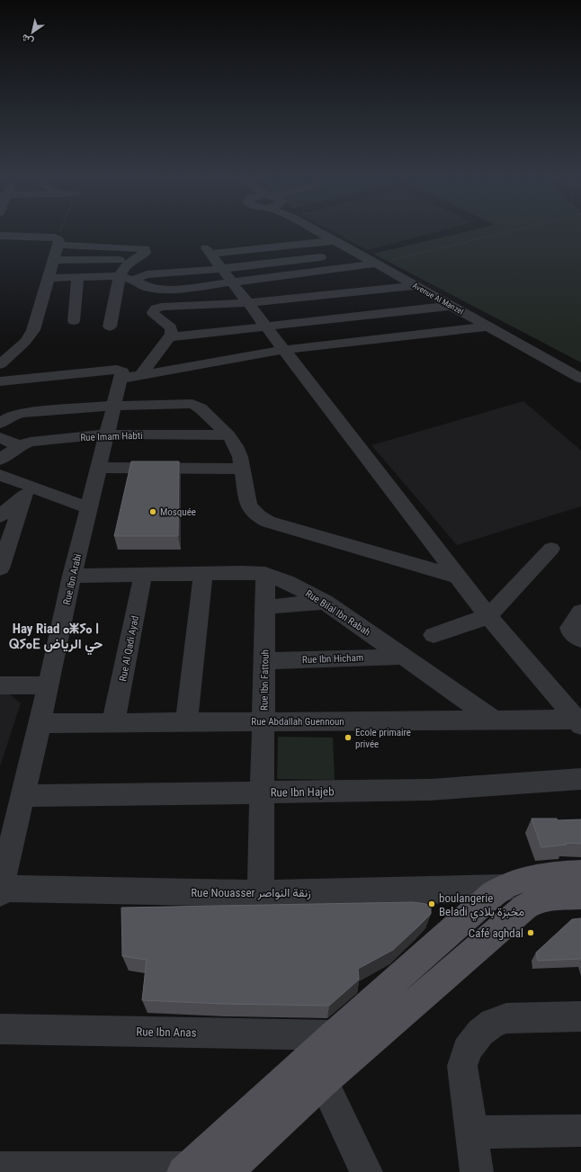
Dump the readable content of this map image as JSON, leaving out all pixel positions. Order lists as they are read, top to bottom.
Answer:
{
  "streets": {
    "main road": ["Rue Nouasser زنقة النواصر"],
    "street": [
      "Avenue Al Manzel",
      "Rue Imam Habti",
      "Rue Ibn Arabi",
      "Rue Bilal Ibn Rabah",
      "Rue Al Qadi Ayad",
      "Rue Ibn Hicham",
      "Rue Ibn Fattouh",
      "Rue Abdallah Guennoun",
      "Rue Ibn Hajeb",
      "Rue Ibn Anas"
    ]
  },
  "crossings": [
    ["Rue Imam Habti", "Rue Ibn Arabi"],
    ["Rue Ibn Arabi", "Rue Bilal Ibn Rabah"],
    ["Rue Ibn Arabi", "Rue Abdallah Guennoun"],
    ["Rue Ibn Arabi", "Rue Ibn Hajeb"],
    ["Rue Ibn Arabi", "Rue Nouasser زنقة النواصر"],
    ["Rue Bilal Ibn Rabah", "Rue Al Qadi Ayad"],
    ["Rue Bilal Ibn Rabah", "Rue Ibn Hicham"],
    ["Rue Bilal Ibn Rabah", "Rue Ibn Fattouh"],
    ["Rue Bilal Ibn Rabah", "Rue Abdallah Guennoun"],
    ["Rue Al Qadi Ayad", "Rue Abdallah Guennoun"],
    ["Rue Ibn Hicham", "Rue Ibn Fattouh"],
    ["Rue Ibn Fattouh", "Rue Abdallah Guennoun"],
    ["Rue Ibn Fattouh", "Rue Ibn Hajeb"],
    ["Rue Ibn Fattouh", "Rue Nouasser زنقة النواصر"],
    ["Rue Nouasser زنقة النواصر", "Rue Ibn Anas"]
  ],
  "districts": ["Hay Riad ⴰⵥⵢⴰ ⵏ ⵕⵢⴰⴹ حي الرياض"],
  "places": [
    "Mosquée",
    "Ecole primaire privée",
    "boulangerie Beladi مخبزة بلادي",
    "Café aghdal"
  ],
  "north": "bottom left"
}
